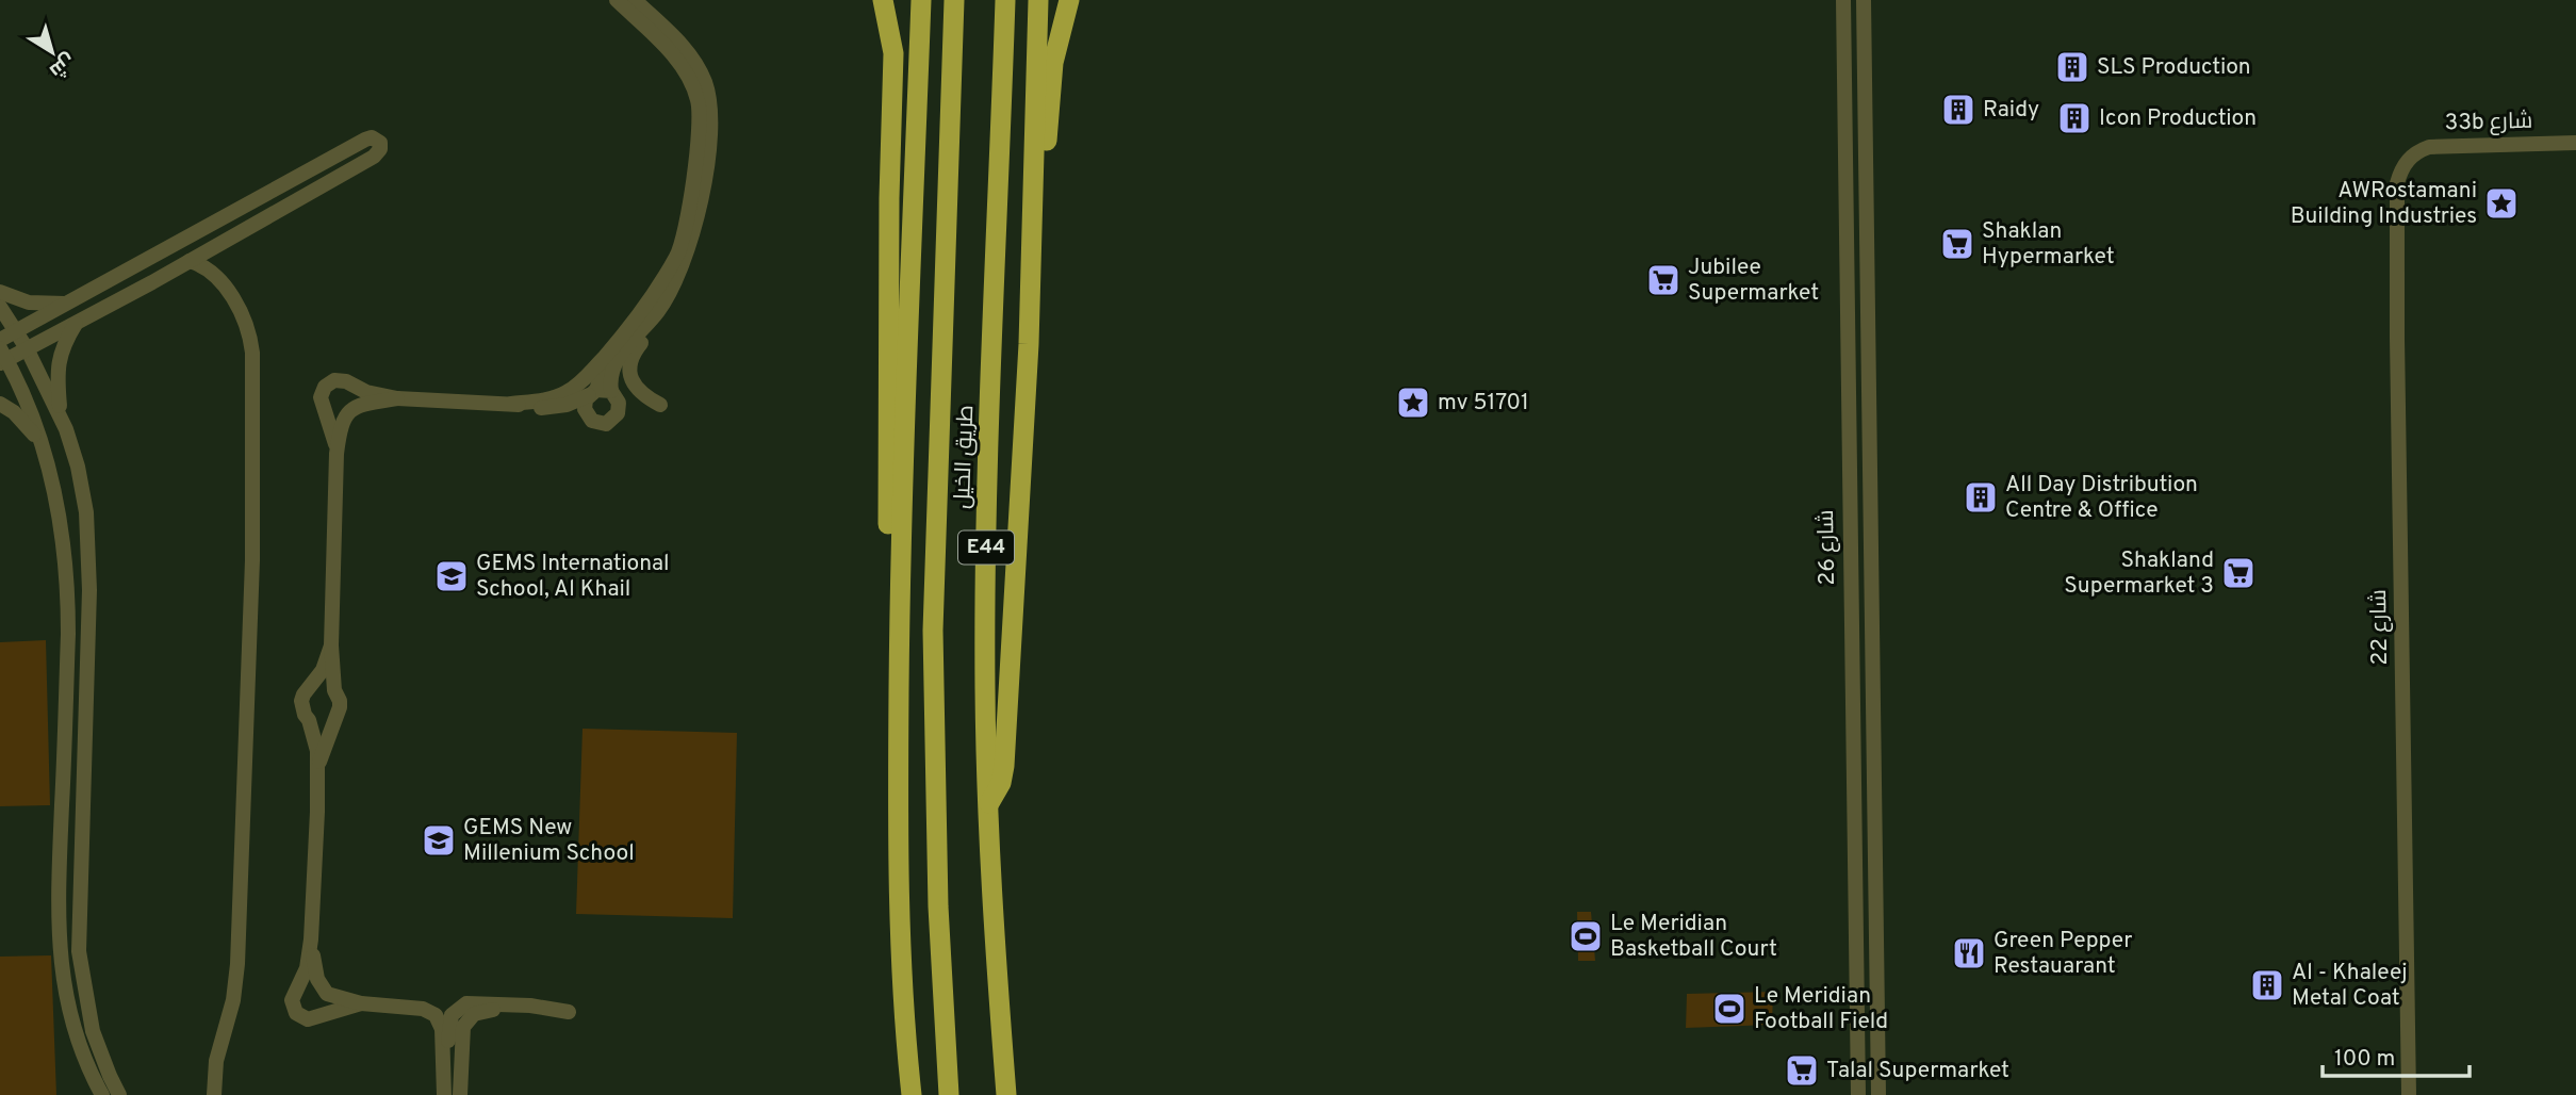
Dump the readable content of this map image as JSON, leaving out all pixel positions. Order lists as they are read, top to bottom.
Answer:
{
  "streets": {
    "highway": ["طريق الخيل", "E44"],
    "street": ["33b شارع", "شارع 26", "شارع 22"]
  },
  "crossings": [
    ["33b شارع", "شارع 22"]
  ],
  "places": {
    "building": [
      "SLS Production",
      "Raidy",
      "Icon Production",
      "All Day Distribution Centre & Office",
      "Al - Khaleej Metal Coat"
    ],
    "place": ["AWRostamani Building Industries", "mv 51701"],
    "supermarket": [
      "Shaklan Hypermarket",
      "Jubilee Supermarket",
      "Shakland Supermarket 3",
      "Talal Supermarket"
    ],
    "school or university": ["GEMS International School, Al Khail", "GEMS New Millenium School"],
    "sports": ["Le Meridian Basketball Court", "Le Meridian Football Field"],
    "restaurant": ["Green Pepper Restauarant"]
  },
  "scale_bar": "100 m",
  "north": "bottom right"
}
